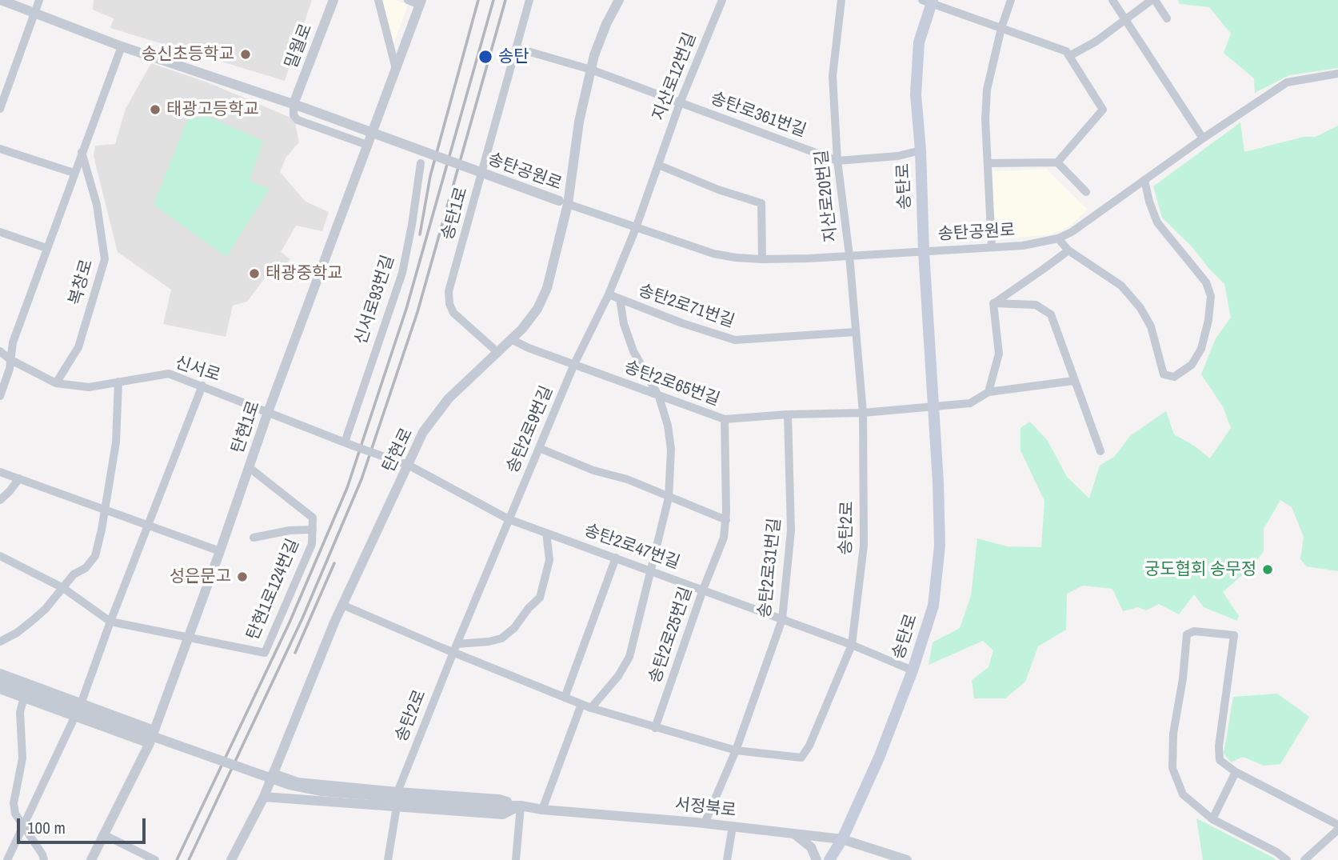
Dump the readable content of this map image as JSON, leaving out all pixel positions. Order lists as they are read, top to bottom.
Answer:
{
  "streets": {
    "main road": ["송탄로"],
    "street": [
      "밀월로",
      "지산로12번길",
      "송탄로361번길",
      "송탄공원로",
      "지산로20번길",
      "송탄1로",
      "복창로",
      "신서로93번길",
      "송탄2로71번길",
      "신서로",
      "송탄2로65번길",
      "탄현1로",
      "송탄2로9번길",
      "탄현로",
      "송탄2로",
      "송탄2로47번길",
      "송탄2로31번길",
      "탄현1로124번길",
      "송탄2로25번길",
      "서정북로"
    ]
  },
  "crossings": [
    ["밀월로", "송탄공원로"],
    ["지산로12번길", "송탄로361번길"],
    ["지산로12번길", "송탄공원로"],
    ["지산로12번길", "송탄2로9번길"],
    ["송탄로361번길", "송탄로"],
    ["송탄로361번길", "지산로20번길"],
    ["송탄로361번길", "탄현로"],
    ["송탄공원로", "송탄로"],
    ["송탄공원로", "지산로20번길"],
    ["송탄공원로", "송탄2로9번길"],
    ["송탄공원로", "탄현로"],
    ["송탄공원로", "송탄2로"],
    ["송탄로", "서정북로"],
    ["지산로20번길", "송탄2로"],
    ["송탄1로", "탄현로"],
    ["복창로", "신서로"],
    ["신서로93번길", "신서로"],
    ["송탄2로71번길", "송탄2로9번길"],
    ["송탄2로71번길", "송탄2로"],
    ["신서로", "탄현1로"],
    ["신서로", "탄현로"],
    ["신서로", "송탄2로47번길"],
    ["송탄2로65번길", "송탄2로9번길"],
    ["송탄2로65번길", "탄현로"],
    ["송탄2로65번길", "송탄2로"],
    ["송탄2로65번길", "송탄2로31번길"],
    ["송탄2로65번길", "송탄2로25번길"],
    ["탄현1로", "탄현1로124번길"],
    ["송탄2로9번길", "송탄2로"],
    ["송탄2로9번길", "송탄2로47번길"],
    ["탄현로", "송탄2로"],
    ["탄현로", "송탄2로47번길"],
    ["송탄2로", "송탄2로47번길"],
    ["송탄2로", "송탄2로31번길"],
    ["송탄2로", "송탄2로25번길"],
    ["송탄2로47번길", "송탄2로31번길"],
    ["송탄2로47번길", "송탄2로25번길"]
  ],
  "places": [
    "송신초등학교",
    "송탄",
    "태광고등학교",
    "태광중학교",
    "궁도협회 송무정",
    "성은문고"
  ],
  "scale_bar": "100 m"
}
